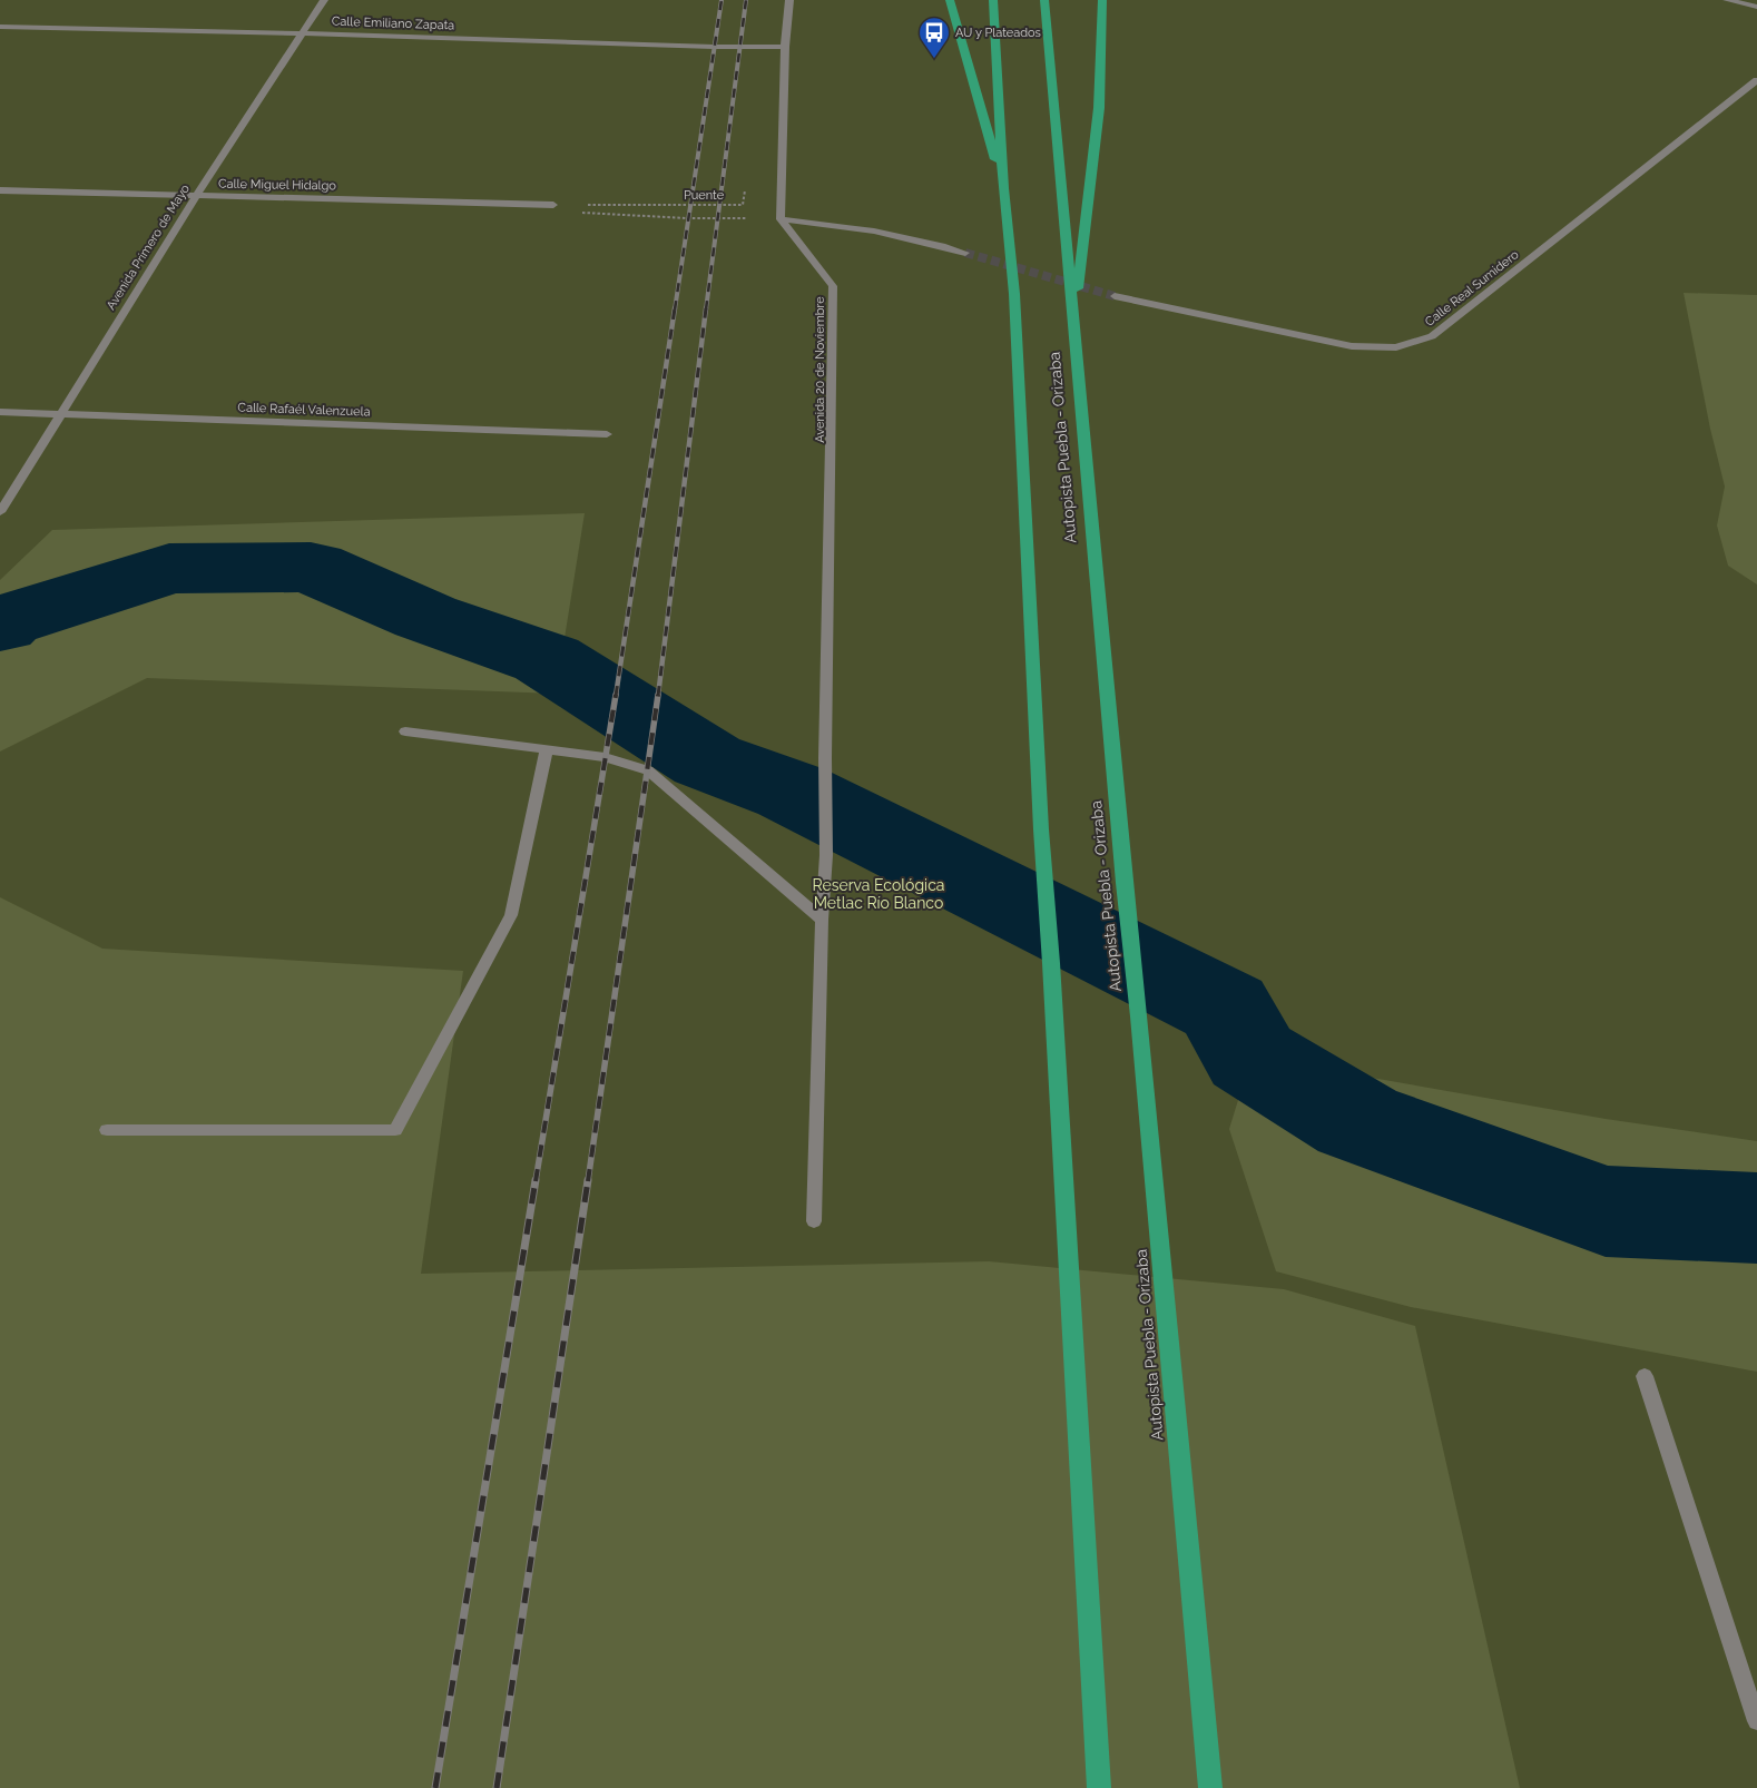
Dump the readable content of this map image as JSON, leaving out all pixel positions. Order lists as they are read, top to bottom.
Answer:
{
  "streets": {
    "highway": ["Autopista Puebla - Orizaba"],
    "street": [
      "Calle Emiliano Zapata",
      "Calle Miguel Hidalgo",
      "Avenida Primero de Mayo",
      "Calle Real Sumidero",
      "Avenida 20 de Noviembre",
      "Calle Rafaél Valenzuela"
    ],
    "path": ["Puente"]
  },
  "crossings": [
    ["Calle Emiliano Zapata", "Avenida Primero de Mayo"],
    ["Calle Miguel Hidalgo", "Puente"],
    ["Calle Miguel Hidalgo", "Avenida Primero de Mayo"],
    ["Avenida Primero de Mayo", "Calle Rafaél Valenzuela"]
  ],
  "parks": ["Reserva Ecológica Metlac Río Blanco"],
  "places": {
    "bus stop": ["AU y Plateados"]
  }
}
